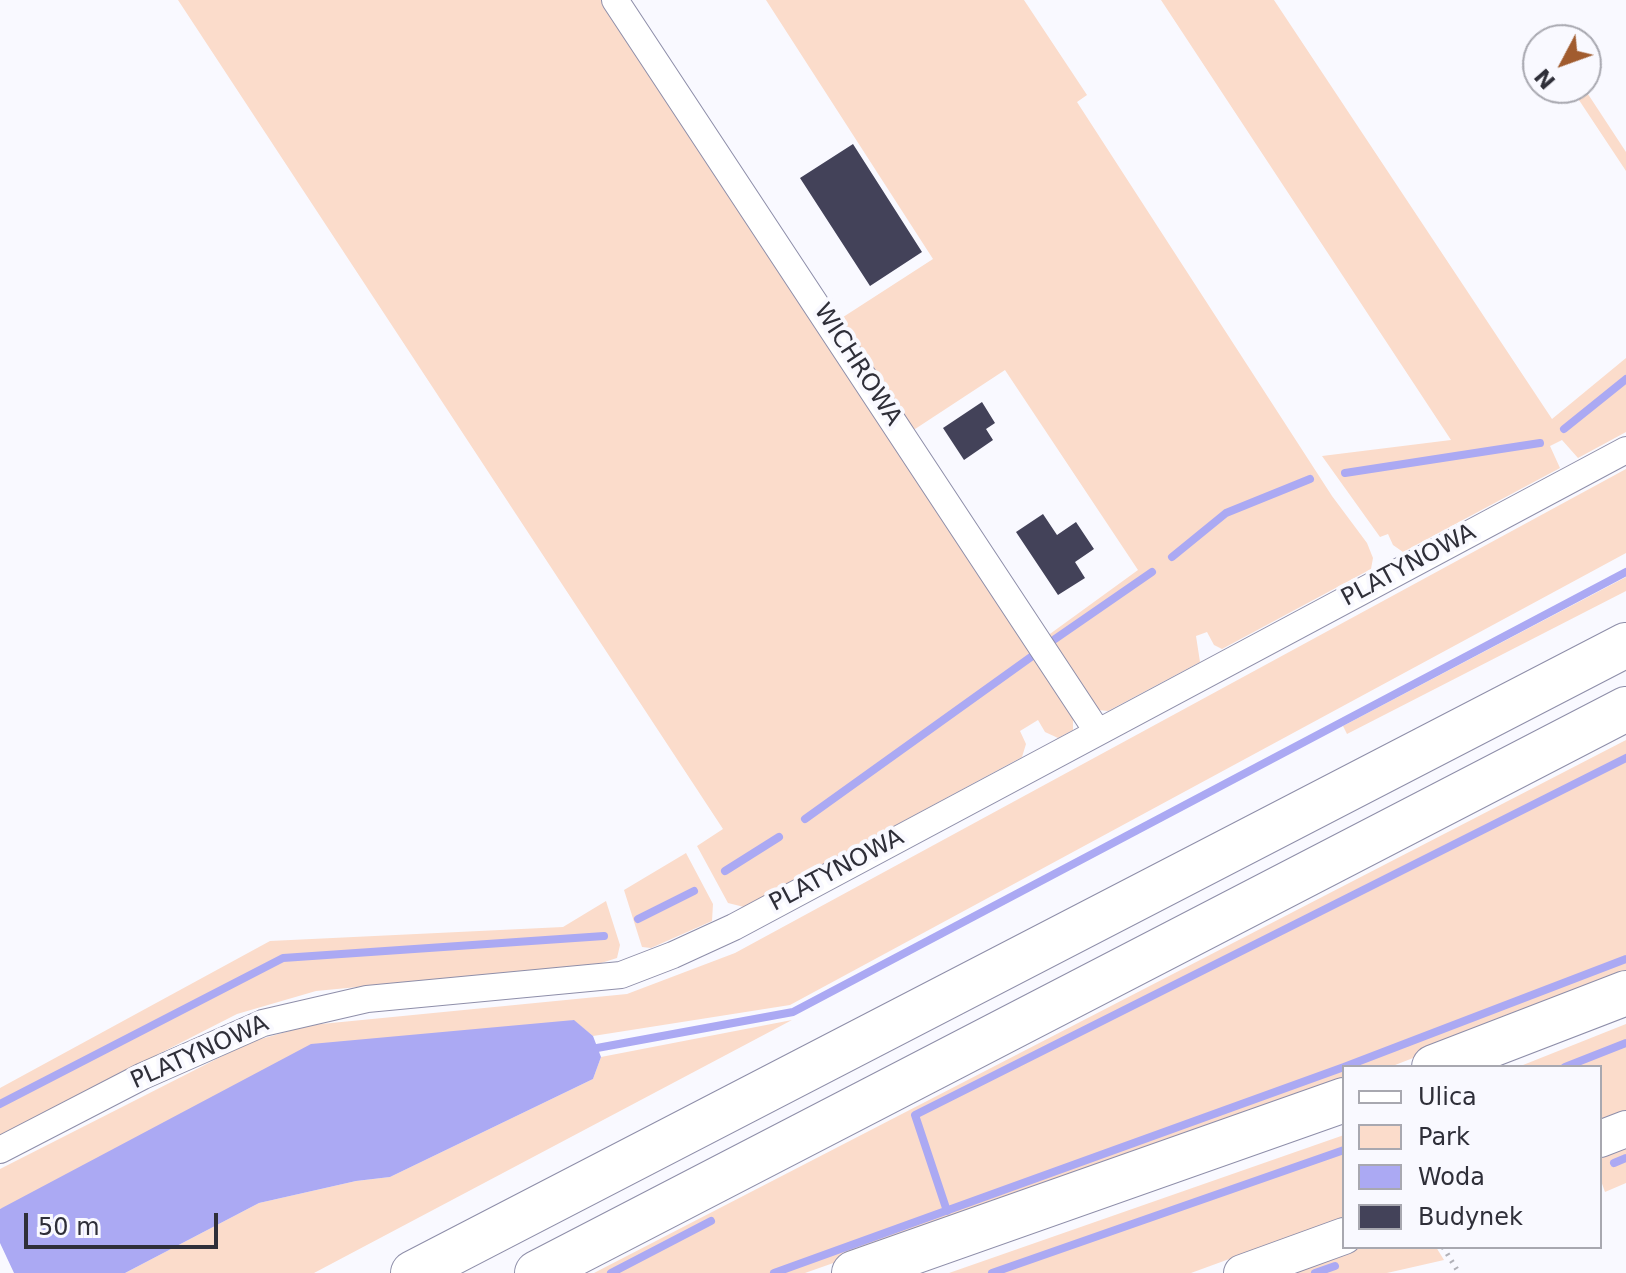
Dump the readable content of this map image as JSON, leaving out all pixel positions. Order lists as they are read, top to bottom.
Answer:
{
  "streets": {
    "street": ["WICHROWA", "PLATYNOWA"]
  },
  "crossings": [
    ["WICHROWA", "PLATYNOWA"]
  ],
  "legend": [
    "Ulica",
    "Park",
    "Woda",
    "Budynek"
  ],
  "scale_bar": "50 m",
  "north": "bottom left"
}
